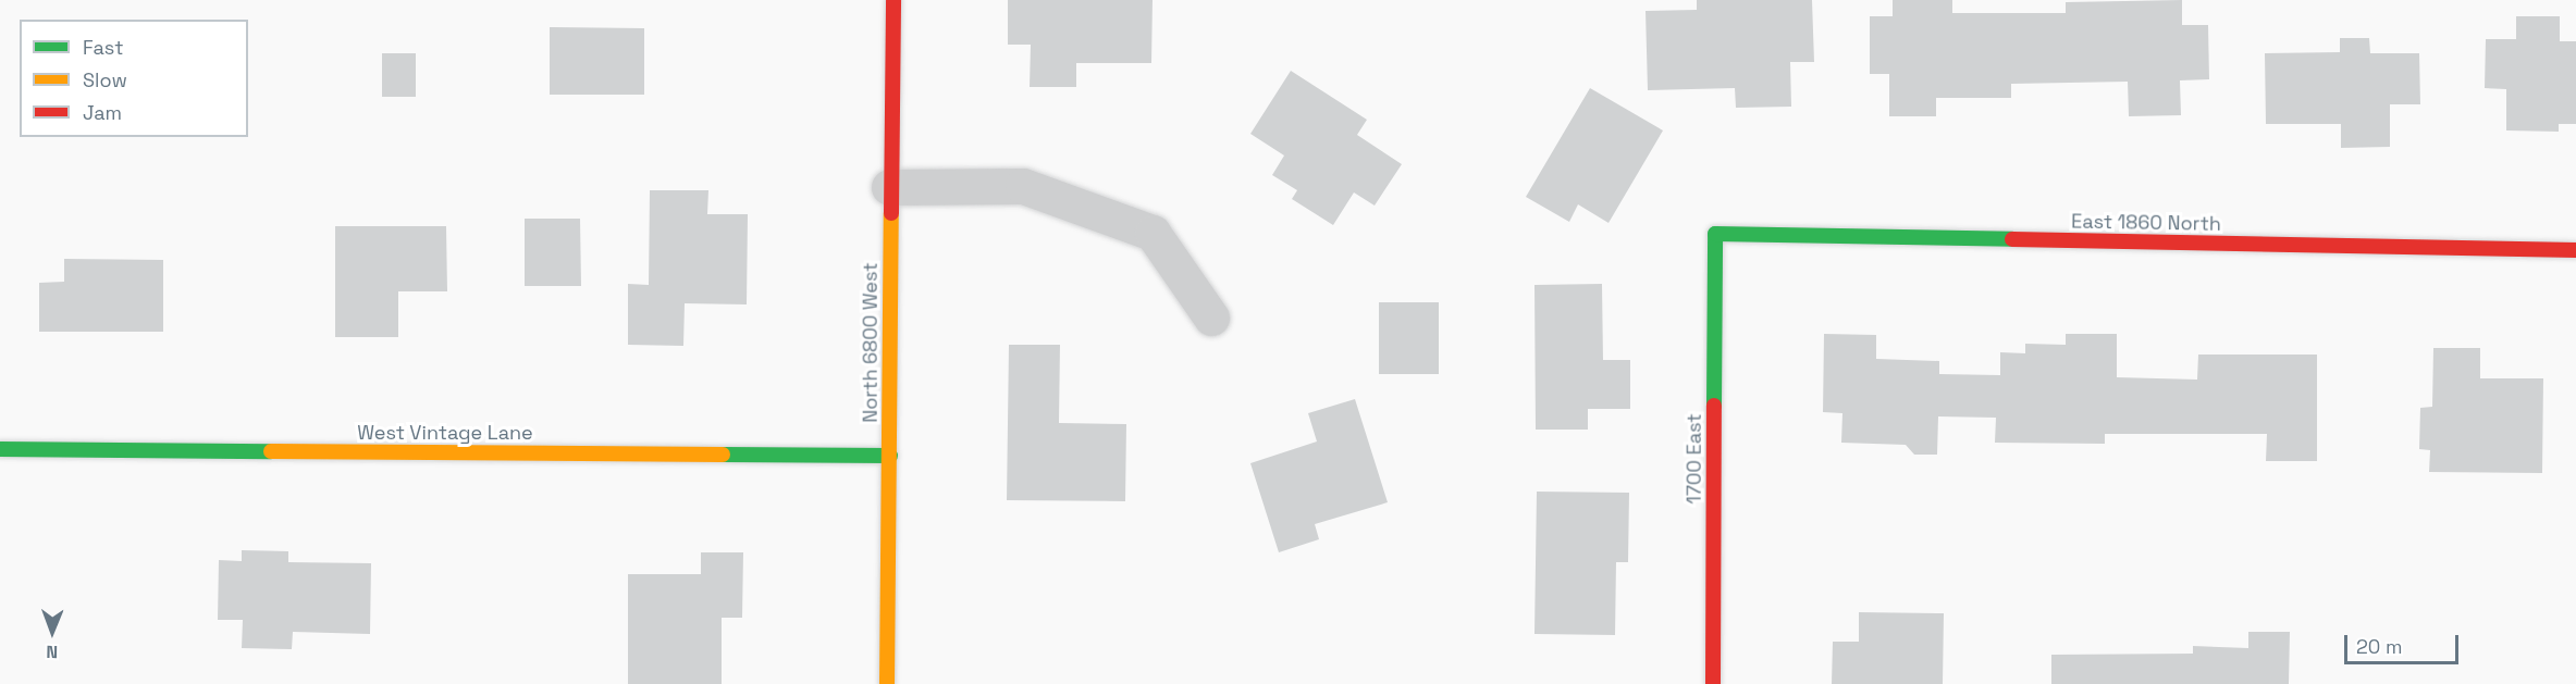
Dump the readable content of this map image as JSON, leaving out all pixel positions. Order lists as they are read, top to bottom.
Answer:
{
  "streets": {
    "street": [
      "East 1860 North",
      "North 6800 West",
      "West Vintage Lane",
      "1700 East"
    ]
  },
  "crossings": [
    ["East 1860 North", "1700 East"],
    ["North 6800 West", "West Vintage Lane"]
  ],
  "legend": ["Fast", "Slow", "Jam"],
  "scale_bar": "20 m",
  "north": "bottom"
}
